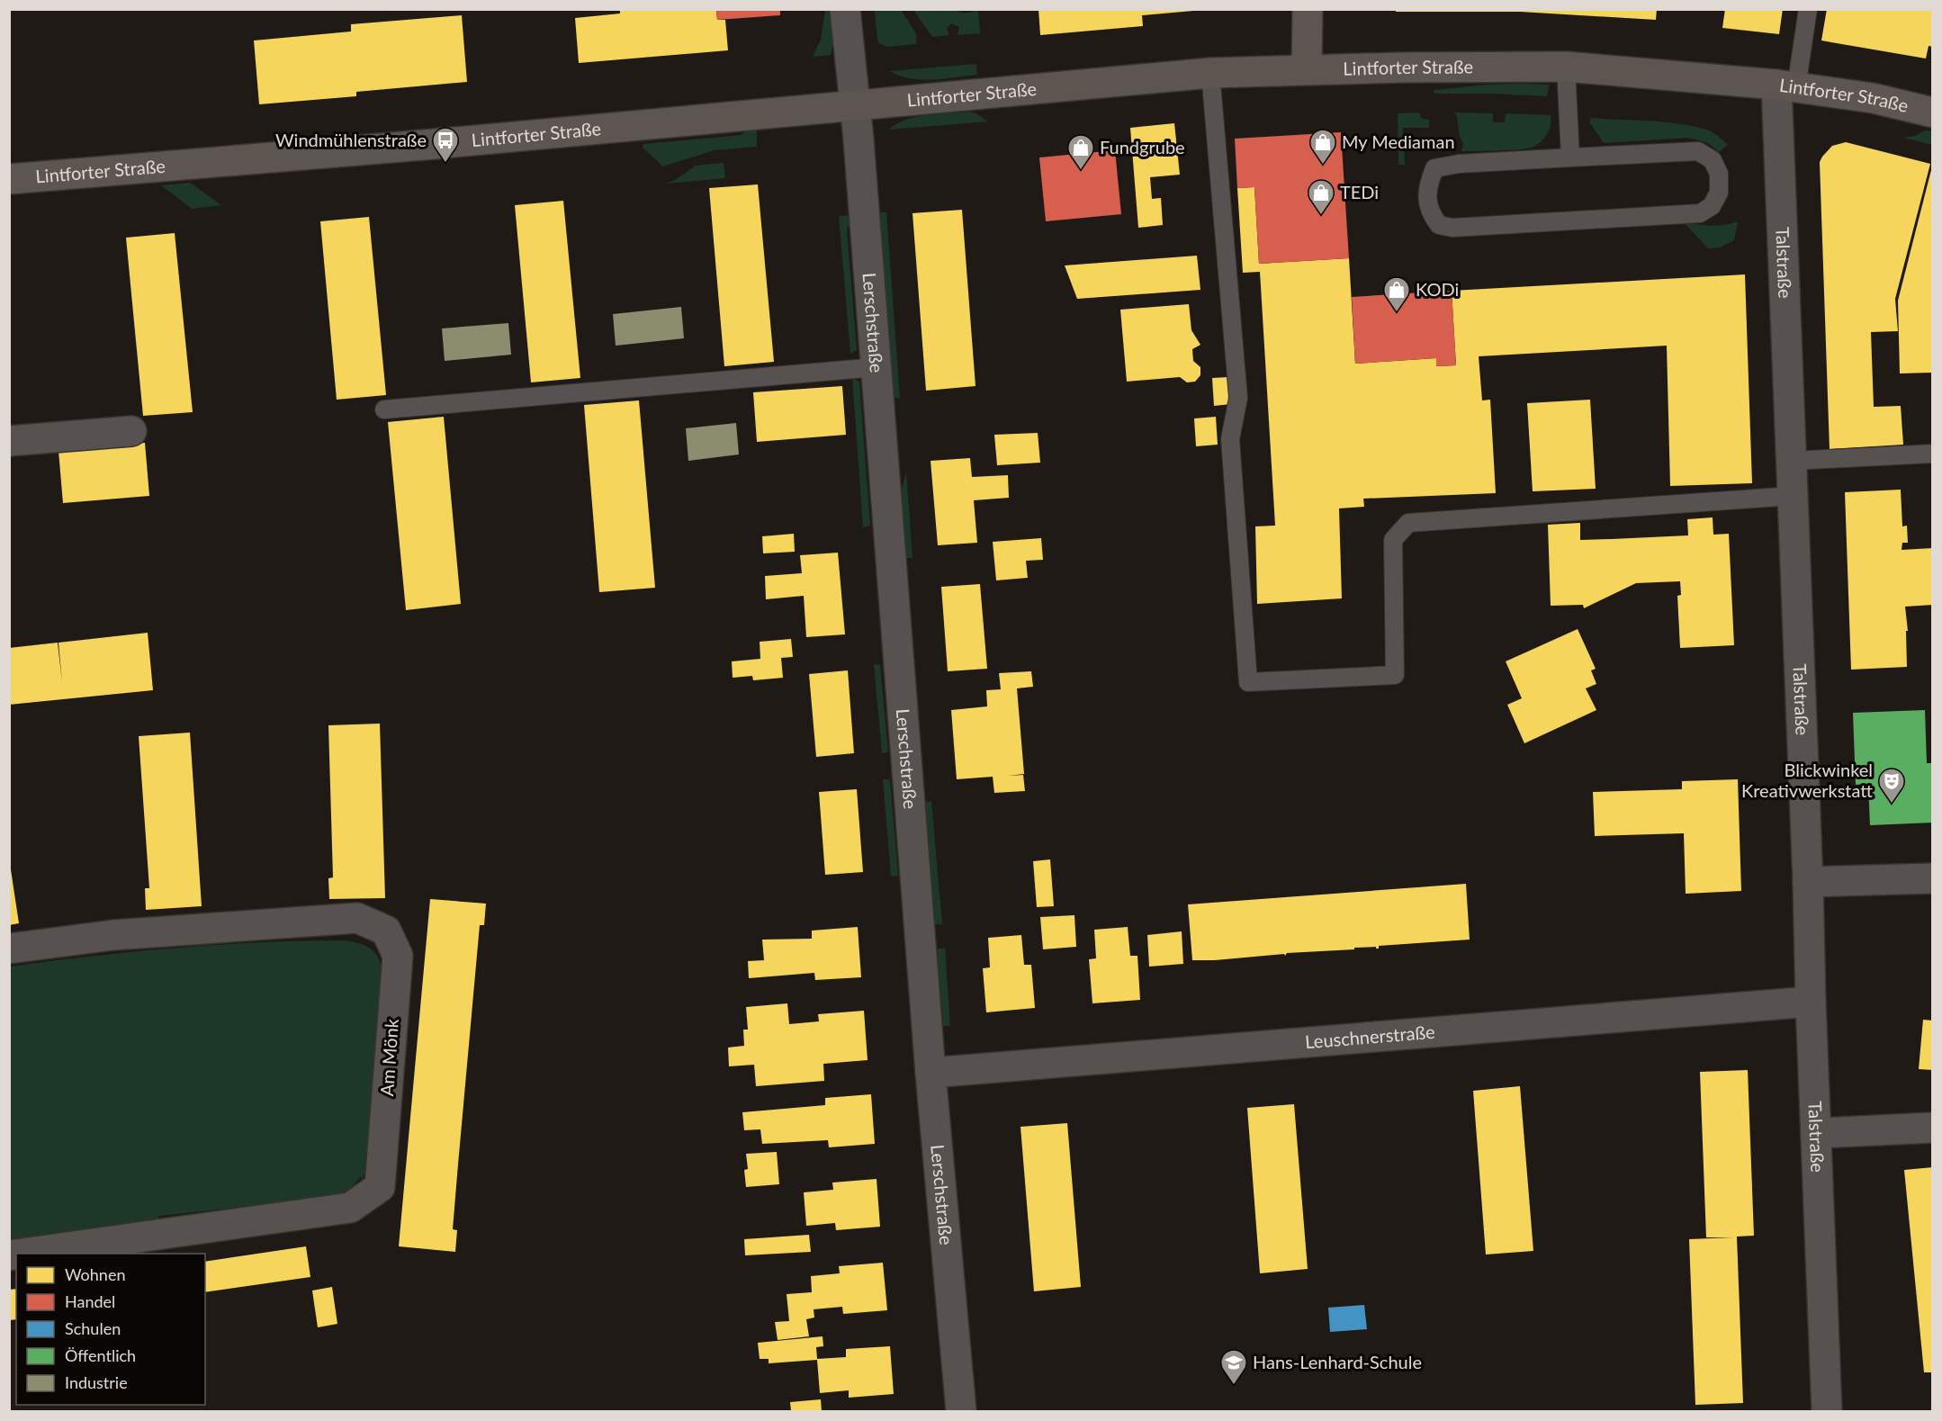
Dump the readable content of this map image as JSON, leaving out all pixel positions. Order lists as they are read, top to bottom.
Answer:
{
  "streets": {
    "street": [
      "Lintforter Straße",
      "Talstraße",
      "Lerschstraße",
      "Leuschnerstraße",
      "Am Mönk"
    ]
  },
  "crossings": [
    ["Lintforter Straße", "Talstraße"],
    ["Lintforter Straße", "Lerschstraße"],
    ["Talstraße", "Leuschnerstraße"],
    ["Lerschstraße", "Leuschnerstraße"]
  ],
  "places": {
    "bus stop": ["Windmühlenstraße"],
    "shop": [
      "My Mediaman",
      "Fundgrube",
      "TEDi",
      "KODi"
    ],
    "theatre": ["Blickwinkel Kreativwerkstatt"],
    "school or university": ["Hans-Lenhard-Schule"]
  },
  "legend": [
    "Wohnen",
    "Handel",
    "Schulen",
    "Öffentlich",
    "Industrie"
  ]
}
